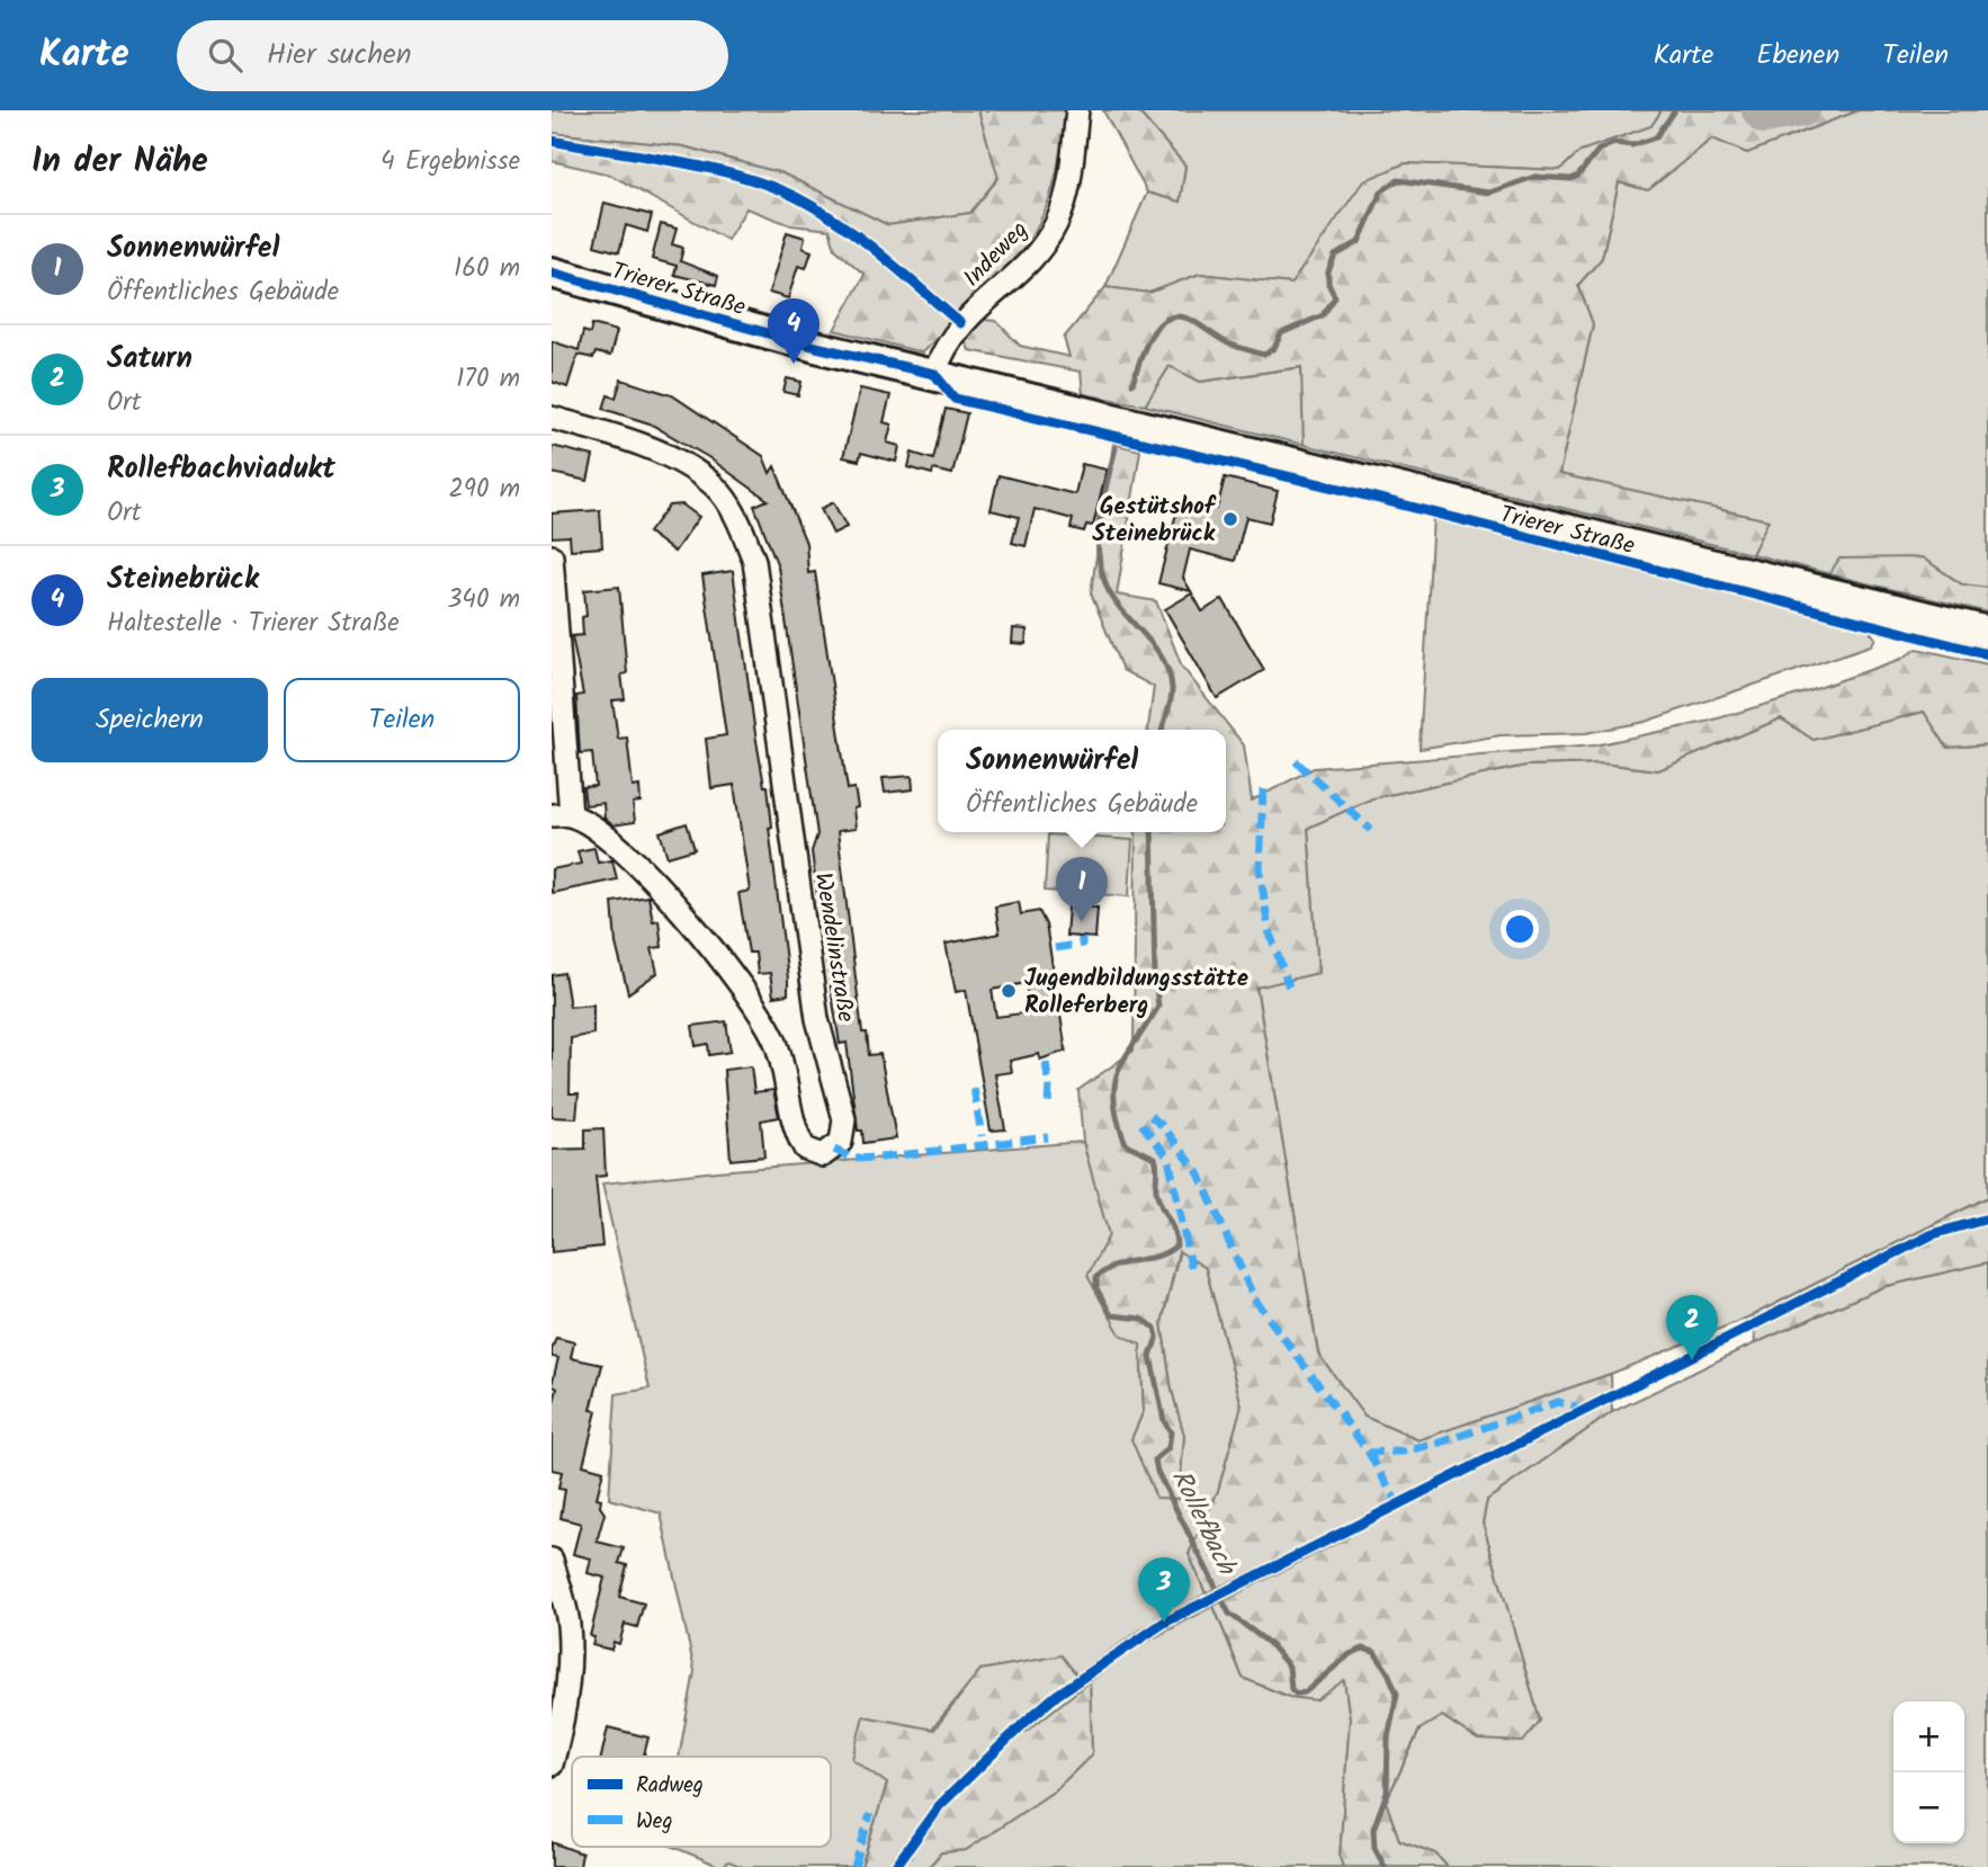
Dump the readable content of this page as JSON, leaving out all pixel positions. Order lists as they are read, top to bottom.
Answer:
{
  "streets": {
    "main road": ["Trierer Straße"],
    "street": ["Indeweg", "Wendelinstraße"]
  },
  "crossings": [
    ["Indeweg", "Trierer Straße"]
  ],
  "water": ["Rollefbach"],
  "places": ["Gestütshof Steinebrück", "Jugendbildungsstätte Rolleferberg"],
  "legend": ["Radweg", "Weg"],
  "page": {
    "header": "Karte",
    "search": "Hier suchen",
    "nav": ["Karte", "Ebenen", "Teilen"],
    "heading": ["In der Nähe", "4 Ergebnisse"],
    "list": [
      {
        "mark": "1",
        "name": "Sonnenwürfel",
        "note": "Öffentliches Gebäude",
        "value": "160 m"
      },
      {
        "mark": "2",
        "name": "Saturn",
        "note": "Ort",
        "value": "170 m"
      },
      {
        "mark": "3",
        "name": "Rollefbachviadukt",
        "note": "Ort",
        "value": "290 m"
      },
      {
        "mark": "4",
        "name": "Steinebrück",
        "note": "Haltestelle · Trierer Straße",
        "value": "340 m"
      }
    ],
    "pins": [
      "4",
      "1",
      "2",
      "3"
    ],
    "buttons": ["Speichern", "Teilen"],
    "popup": ["Sonnenwürfel", "Öffentliches Gebäude"],
    "map_buttons": ["+", "−"]
  }
}
